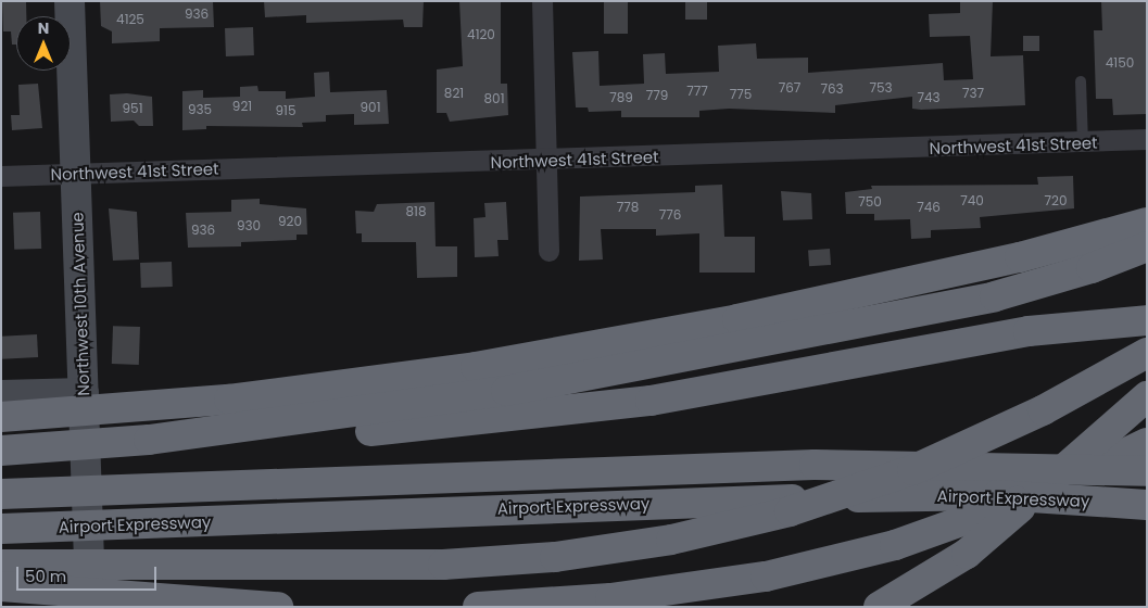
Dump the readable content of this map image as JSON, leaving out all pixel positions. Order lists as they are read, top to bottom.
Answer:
{
  "streets": {
    "highway": ["Airport Expressway"],
    "street": ["Northwest 41st Street", "Northwest 10th Avenue"]
  },
  "crossings": [
    ["Northwest 41st Street", "Northwest 10th Avenue"]
  ],
  "house_numbers": [
    "936",
    "4125",
    "4120",
    "4150",
    "767",
    "753",
    "763",
    "777",
    "821",
    "737",
    "775",
    "779",
    "789",
    "743",
    "801",
    "921",
    "901",
    "951",
    "935",
    "915",
    "740",
    "720",
    "750",
    "778",
    "746",
    "818",
    "776",
    "920",
    "930",
    "936"
  ],
  "scale_bar": "50 m",
  "north": "top"
}
